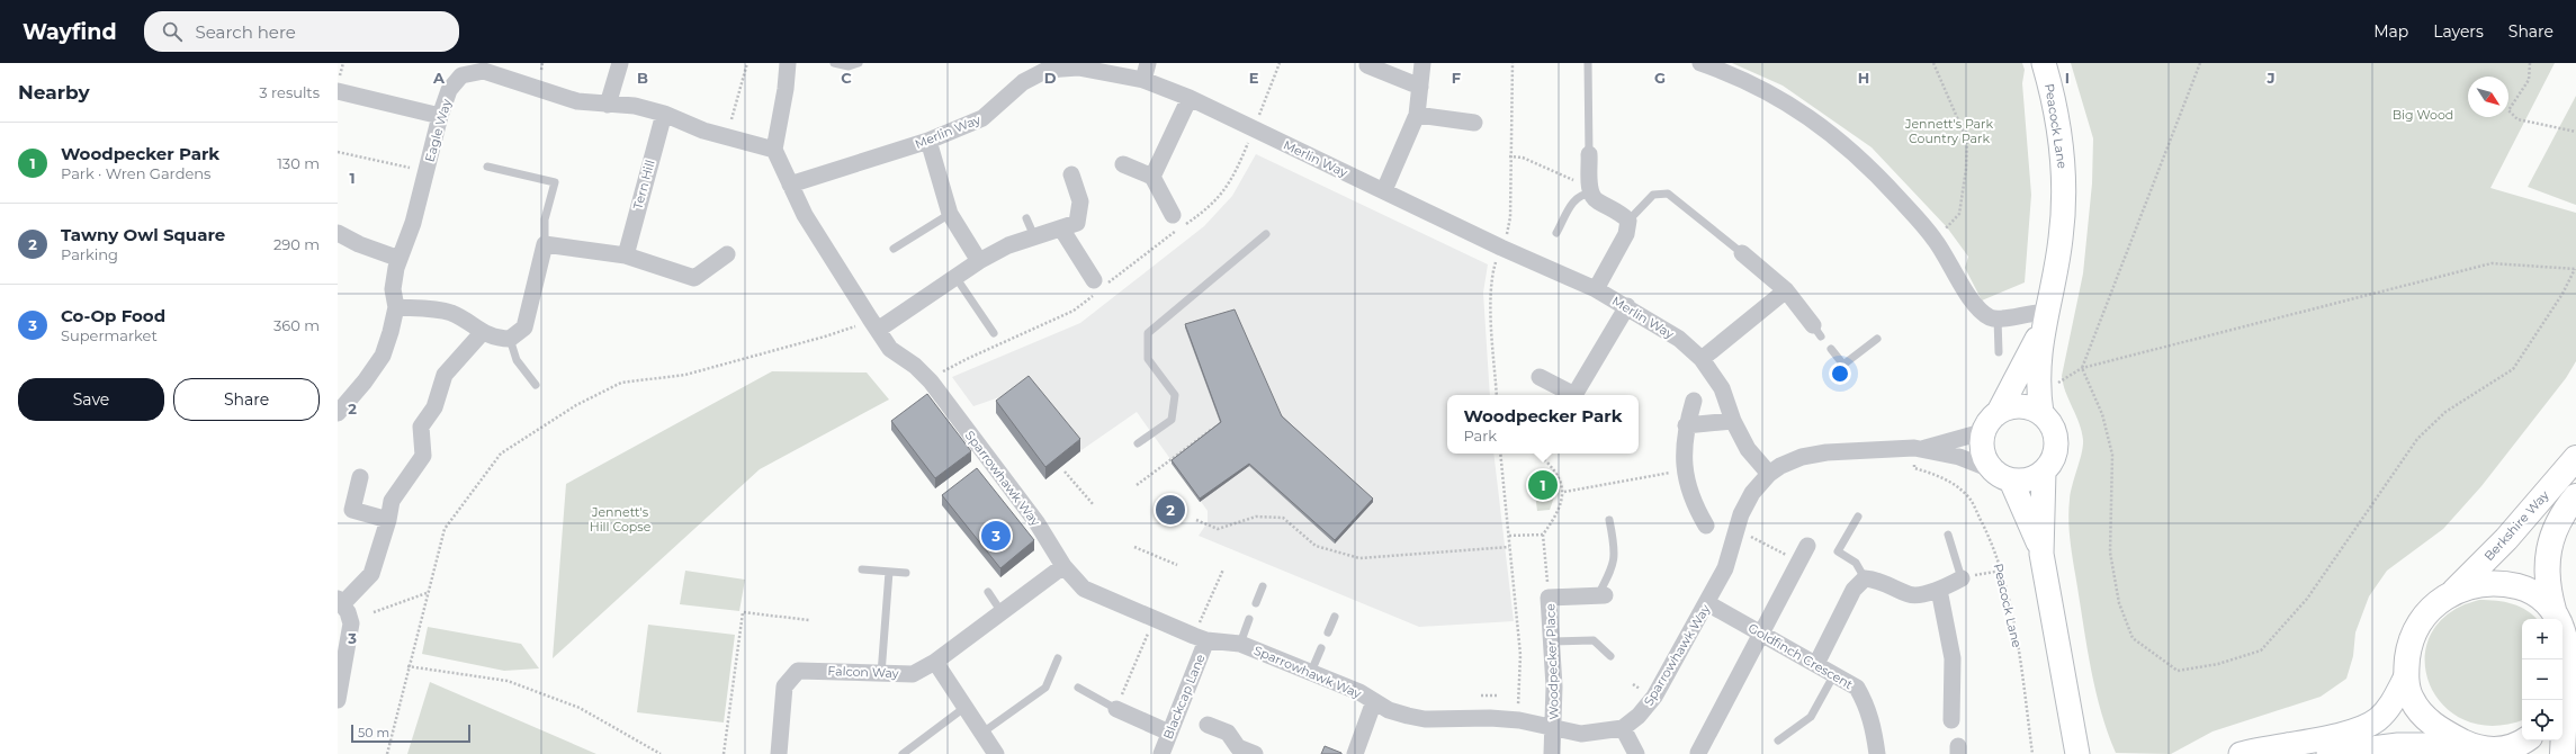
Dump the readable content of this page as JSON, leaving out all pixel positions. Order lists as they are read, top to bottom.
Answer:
{
  "streets": {
    "highway": ["Berkshire Way"],
    "street": [
      "Peacock Lane",
      "Eagle Way",
      "Merlin Way",
      "Tern Hill",
      "Sparrowhawk Way",
      "Goldfinch Crescent",
      "Woodpecker Place",
      "Falcon Way",
      "Blackcap Lane"
    ]
  },
  "crossings": [
    ["Peacock Lane", "Sparrowhawk Way"],
    ["Eagle Way", "Tern Hill"],
    ["Eagle Way", "Sparrowhawk Way"],
    ["Merlin Way", "Sparrowhawk Way"],
    ["Sparrowhawk Way", "Goldfinch Crescent"],
    ["Sparrowhawk Way", "Woodpecker Place"],
    ["Sparrowhawk Way", "Falcon Way"],
    ["Sparrowhawk Way", "Blackcap Lane"]
  ],
  "parks": ["Big Wood", "Jennett's Park Country Park", "Jennett's Hill Copse"],
  "scale_bar": "50 m",
  "north": "bottom right",
  "page": {
    "header": "Wayfind",
    "search": "Search here",
    "nav": ["Map", "Layers", "Share"],
    "heading": ["Nearby", "3 results"],
    "list": [
      {
        "mark": "1",
        "name": "Woodpecker Park",
        "note": "Park · Wren Gardens",
        "value": "130 m"
      },
      {
        "mark": "2",
        "name": "Tawny Owl Square",
        "note": "Parking",
        "value": "290 m"
      },
      {
        "mark": "3",
        "name": "Co-Op Food",
        "note": "Supermarket",
        "value": "360 m"
      }
    ],
    "buttons": ["Save", "Share"],
    "popup": ["Woodpecker Park", "Park"],
    "pins": ["1", "2", "3"],
    "map_buttons": ["+", "−"],
    "scale": "50 m"
  },
  "grid": {
    "columns": [
      "A",
      "B",
      "C",
      "D",
      "E",
      "F",
      "G",
      "H",
      "I",
      "J"
    ],
    "rows": ["1", "2", "3"]
  }
}
